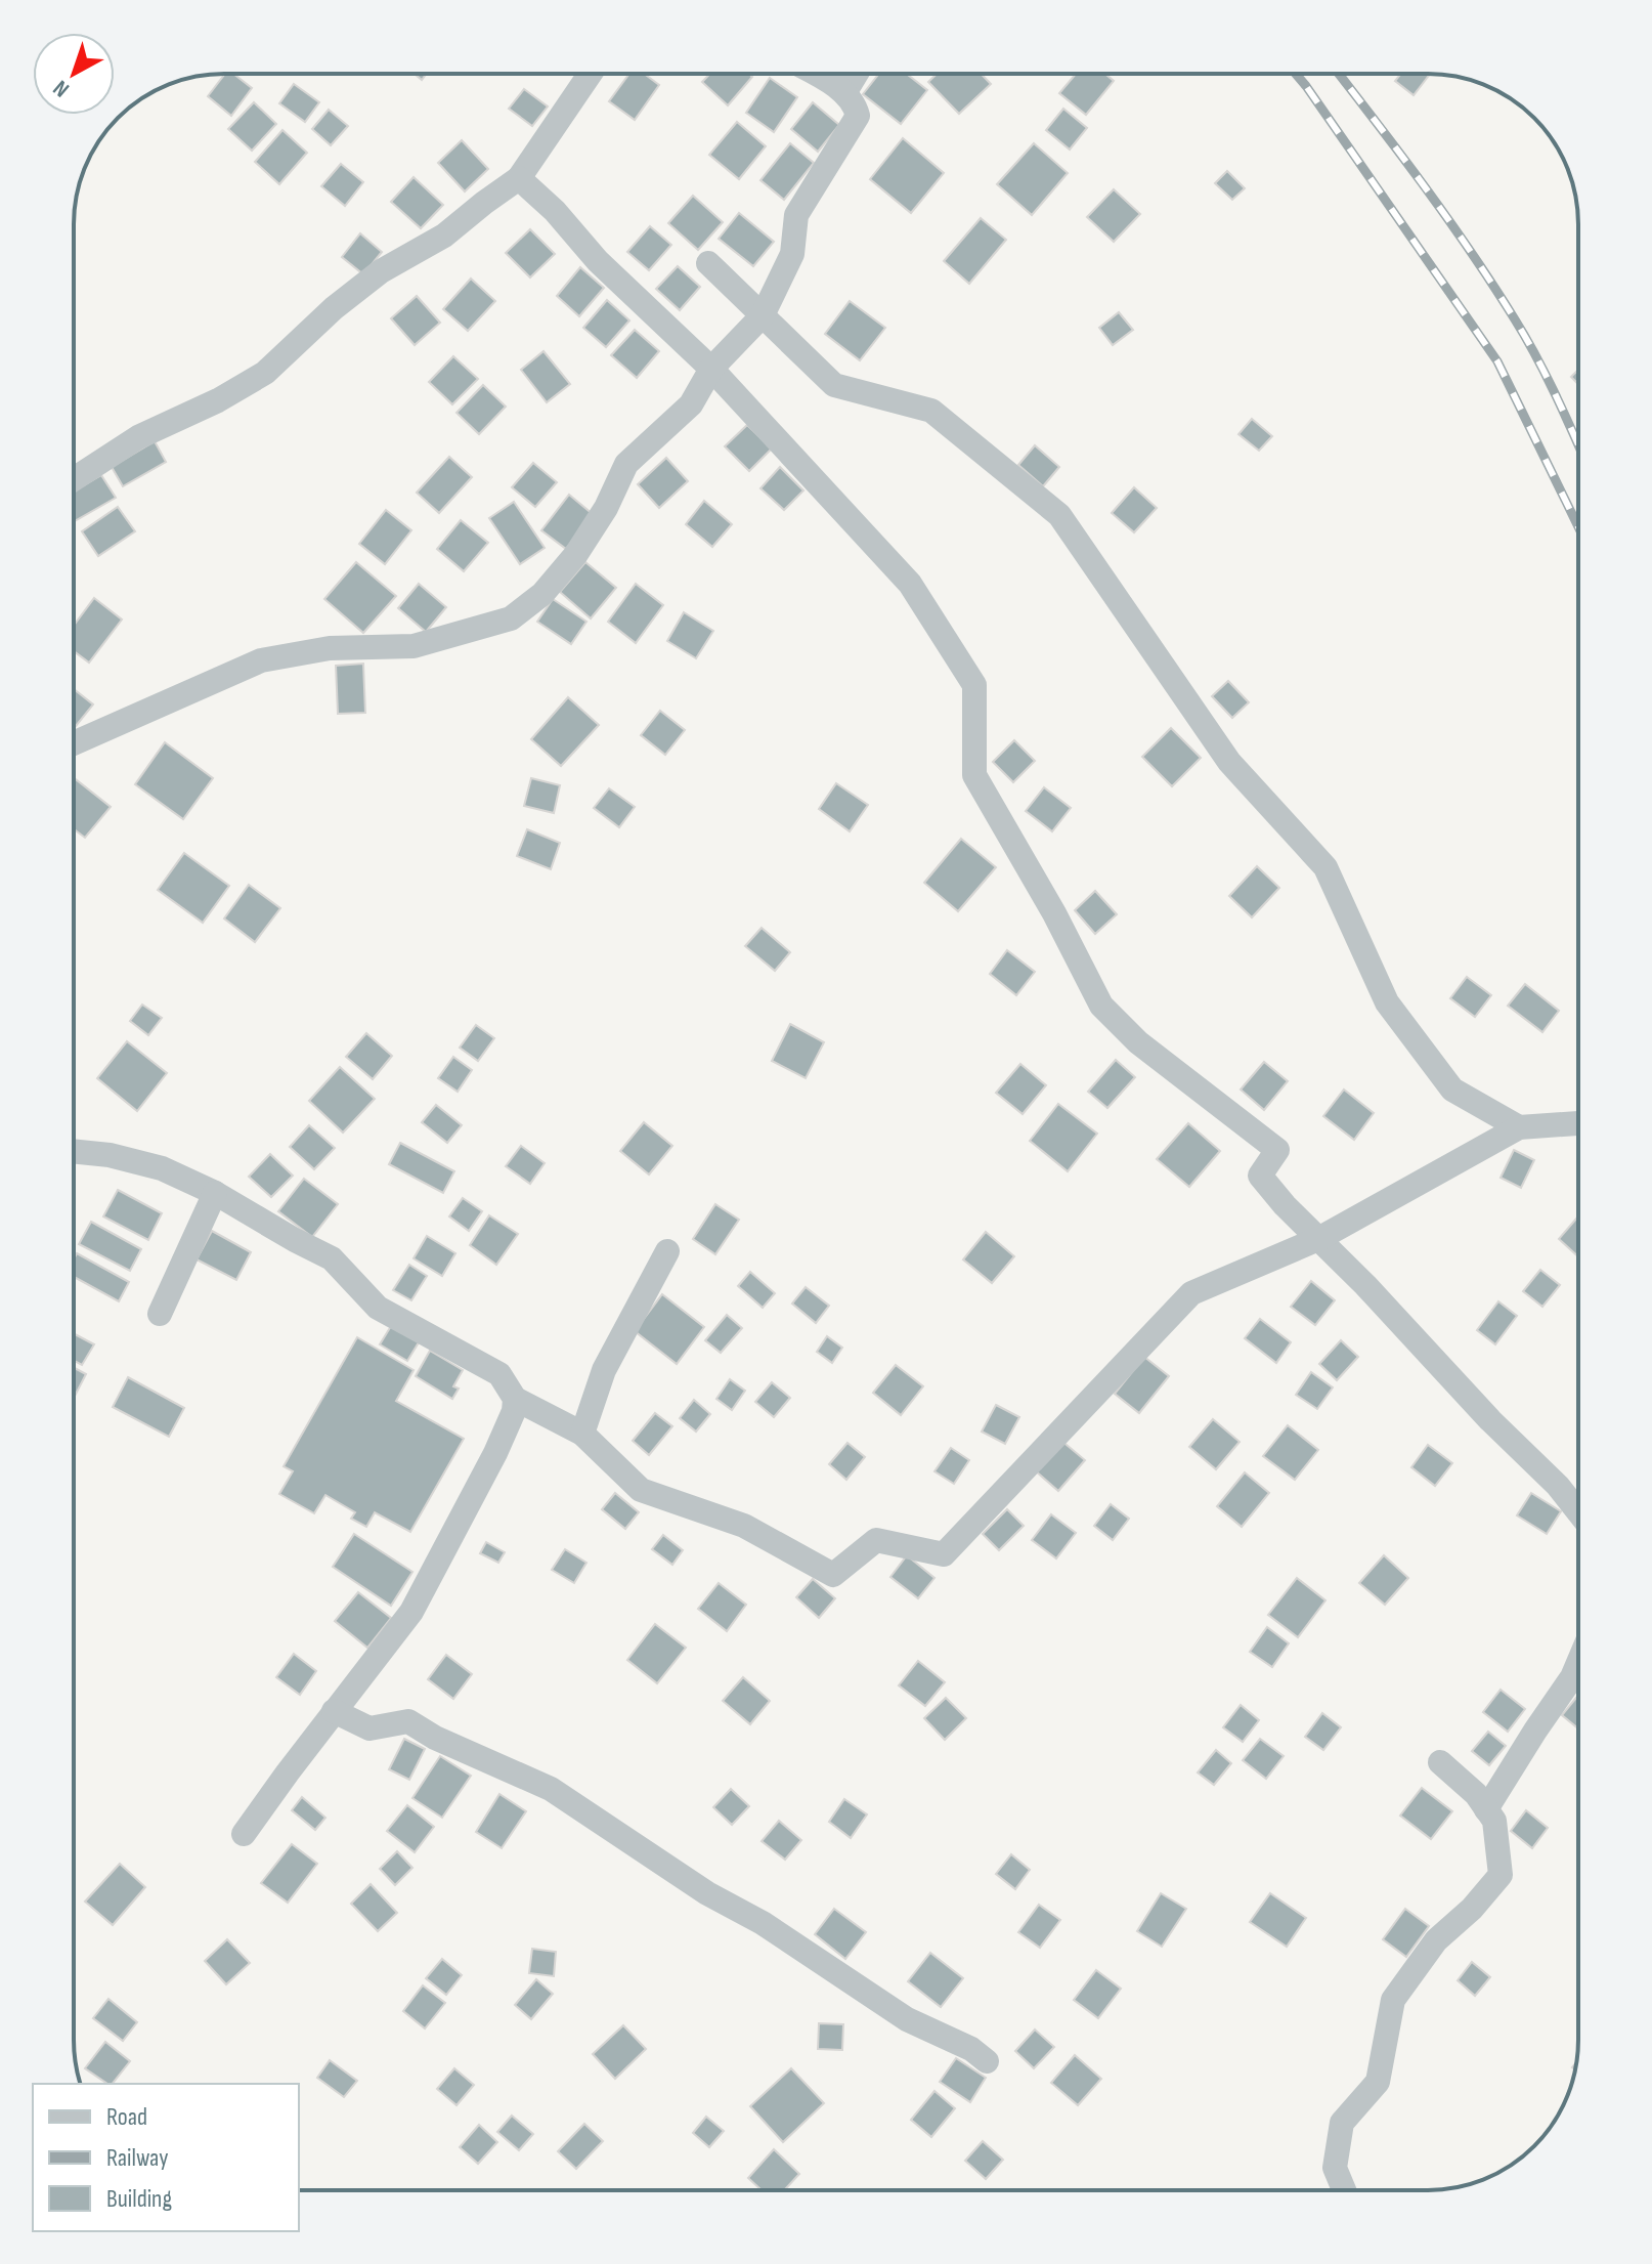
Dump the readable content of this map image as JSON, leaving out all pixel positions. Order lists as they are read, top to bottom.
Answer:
{
  "legend": ["Road", "Railway", "Building"],
  "north": "bottom left"
}
